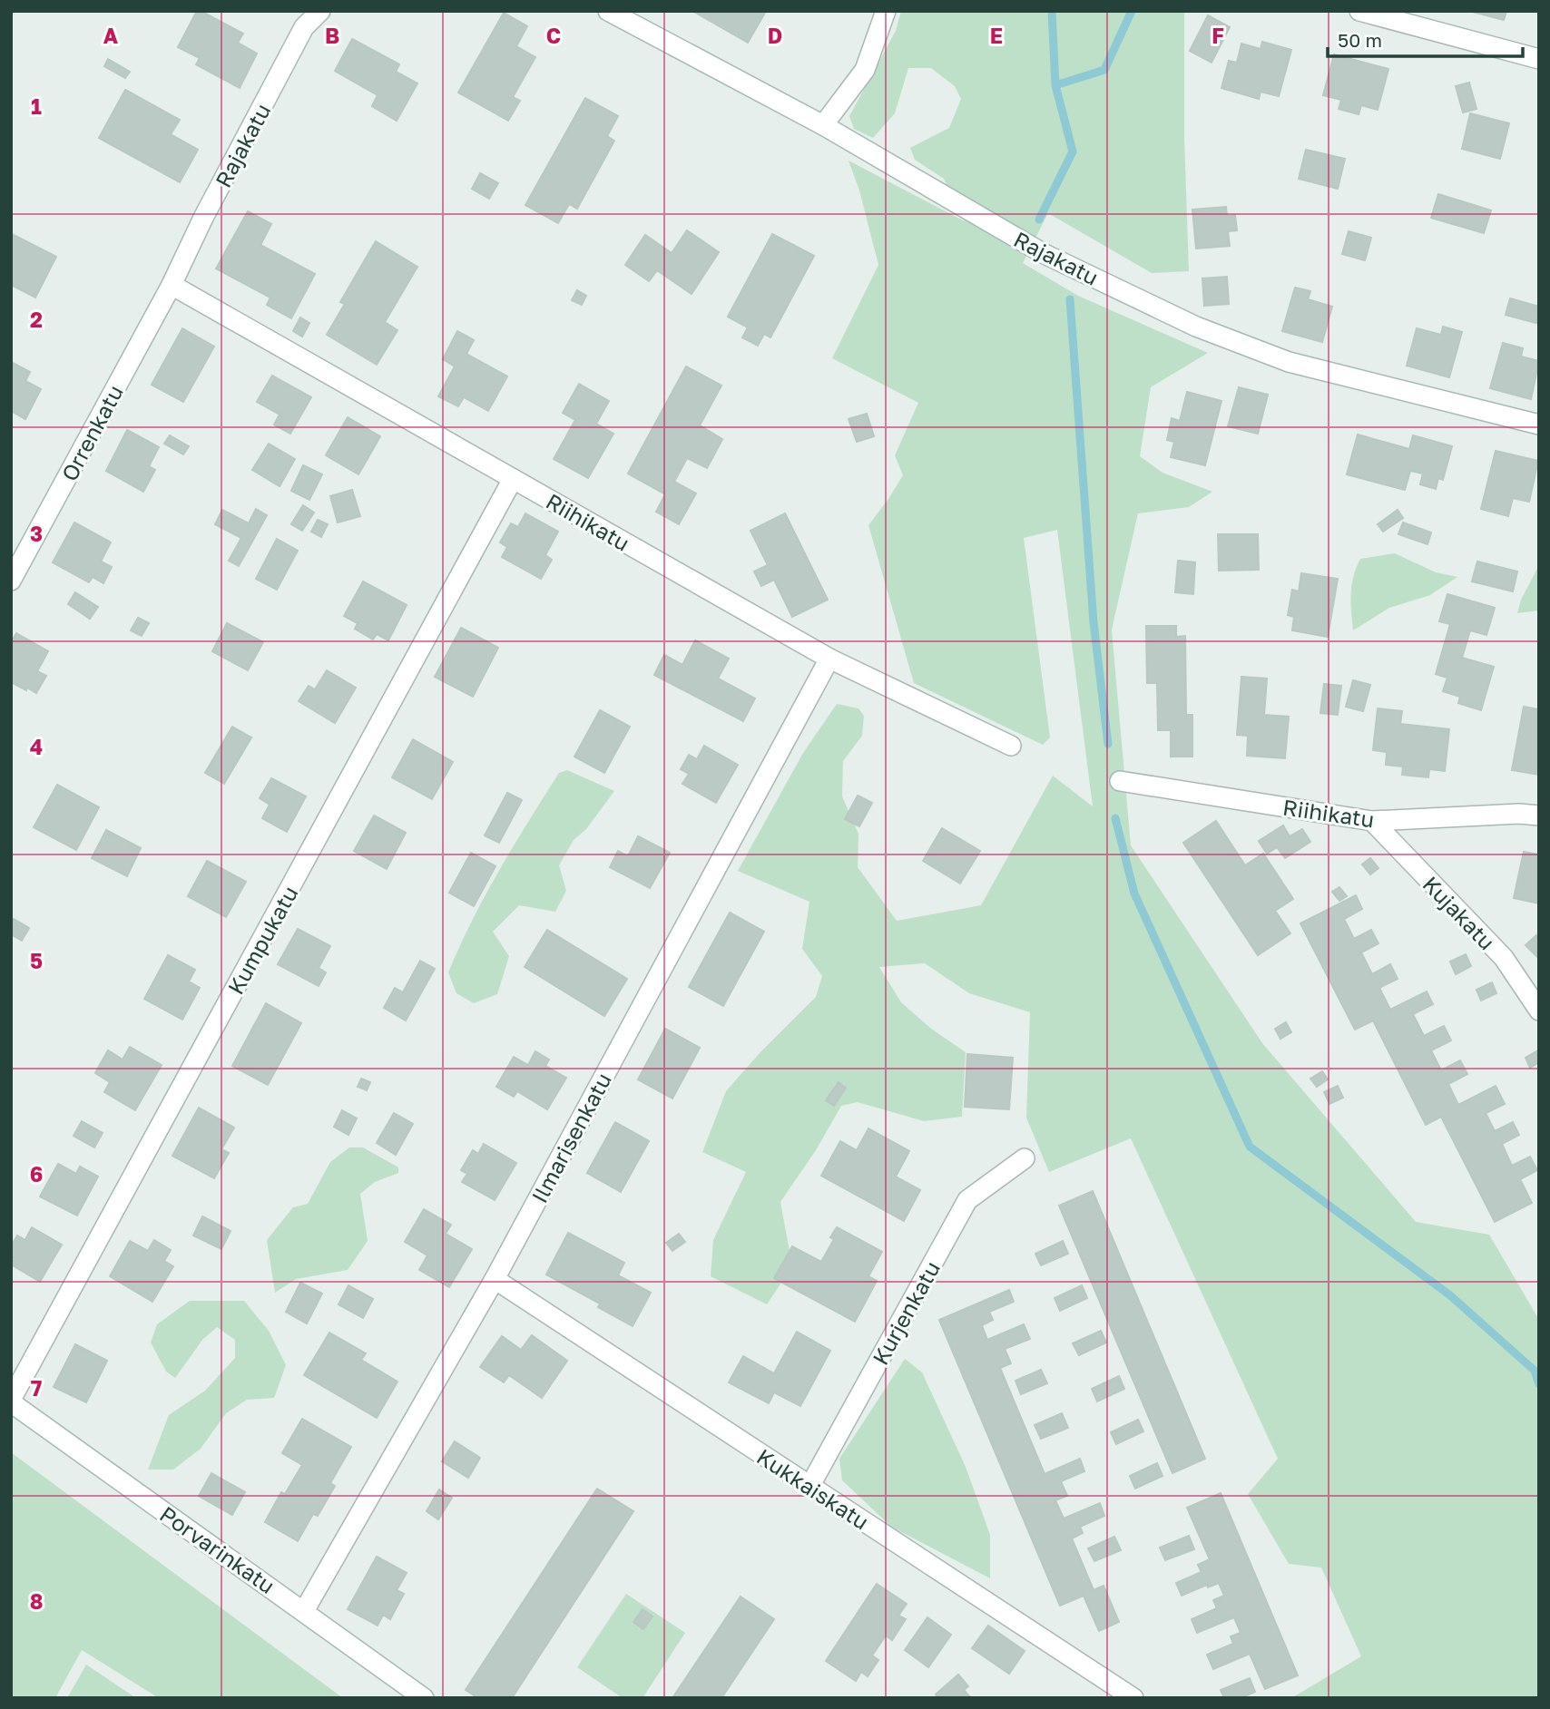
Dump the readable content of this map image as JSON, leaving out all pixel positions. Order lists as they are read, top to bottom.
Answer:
{
  "streets": {
    "street": [
      "Rajakatu",
      "Orrenkatu",
      "Riihikatu",
      "Kujakatu",
      "Kumpukatu",
      "Ilmarisenkatu",
      "Kurjenkatu",
      "Kukkaiskatu",
      "Porvarinkatu"
    ]
  },
  "crossings": [
    ["Rajakatu", "Orrenkatu"],
    ["Rajakatu", "Riihikatu"],
    ["Orrenkatu", "Riihikatu"],
    ["Riihikatu", "Kujakatu"],
    ["Riihikatu", "Kumpukatu"],
    ["Riihikatu", "Ilmarisenkatu"],
    ["Kumpukatu", "Porvarinkatu"],
    ["Ilmarisenkatu", "Kukkaiskatu"],
    ["Ilmarisenkatu", "Porvarinkatu"],
    ["Kurjenkatu", "Kukkaiskatu"]
  ],
  "scale_bar": "50 m",
  "grid": {
    "columns": [
      "A",
      "B",
      "C",
      "D",
      "E",
      "F"
    ],
    "rows": [
      "1",
      "2",
      "3",
      "4",
      "5",
      "6",
      "7",
      "8"
    ]
  }
}
